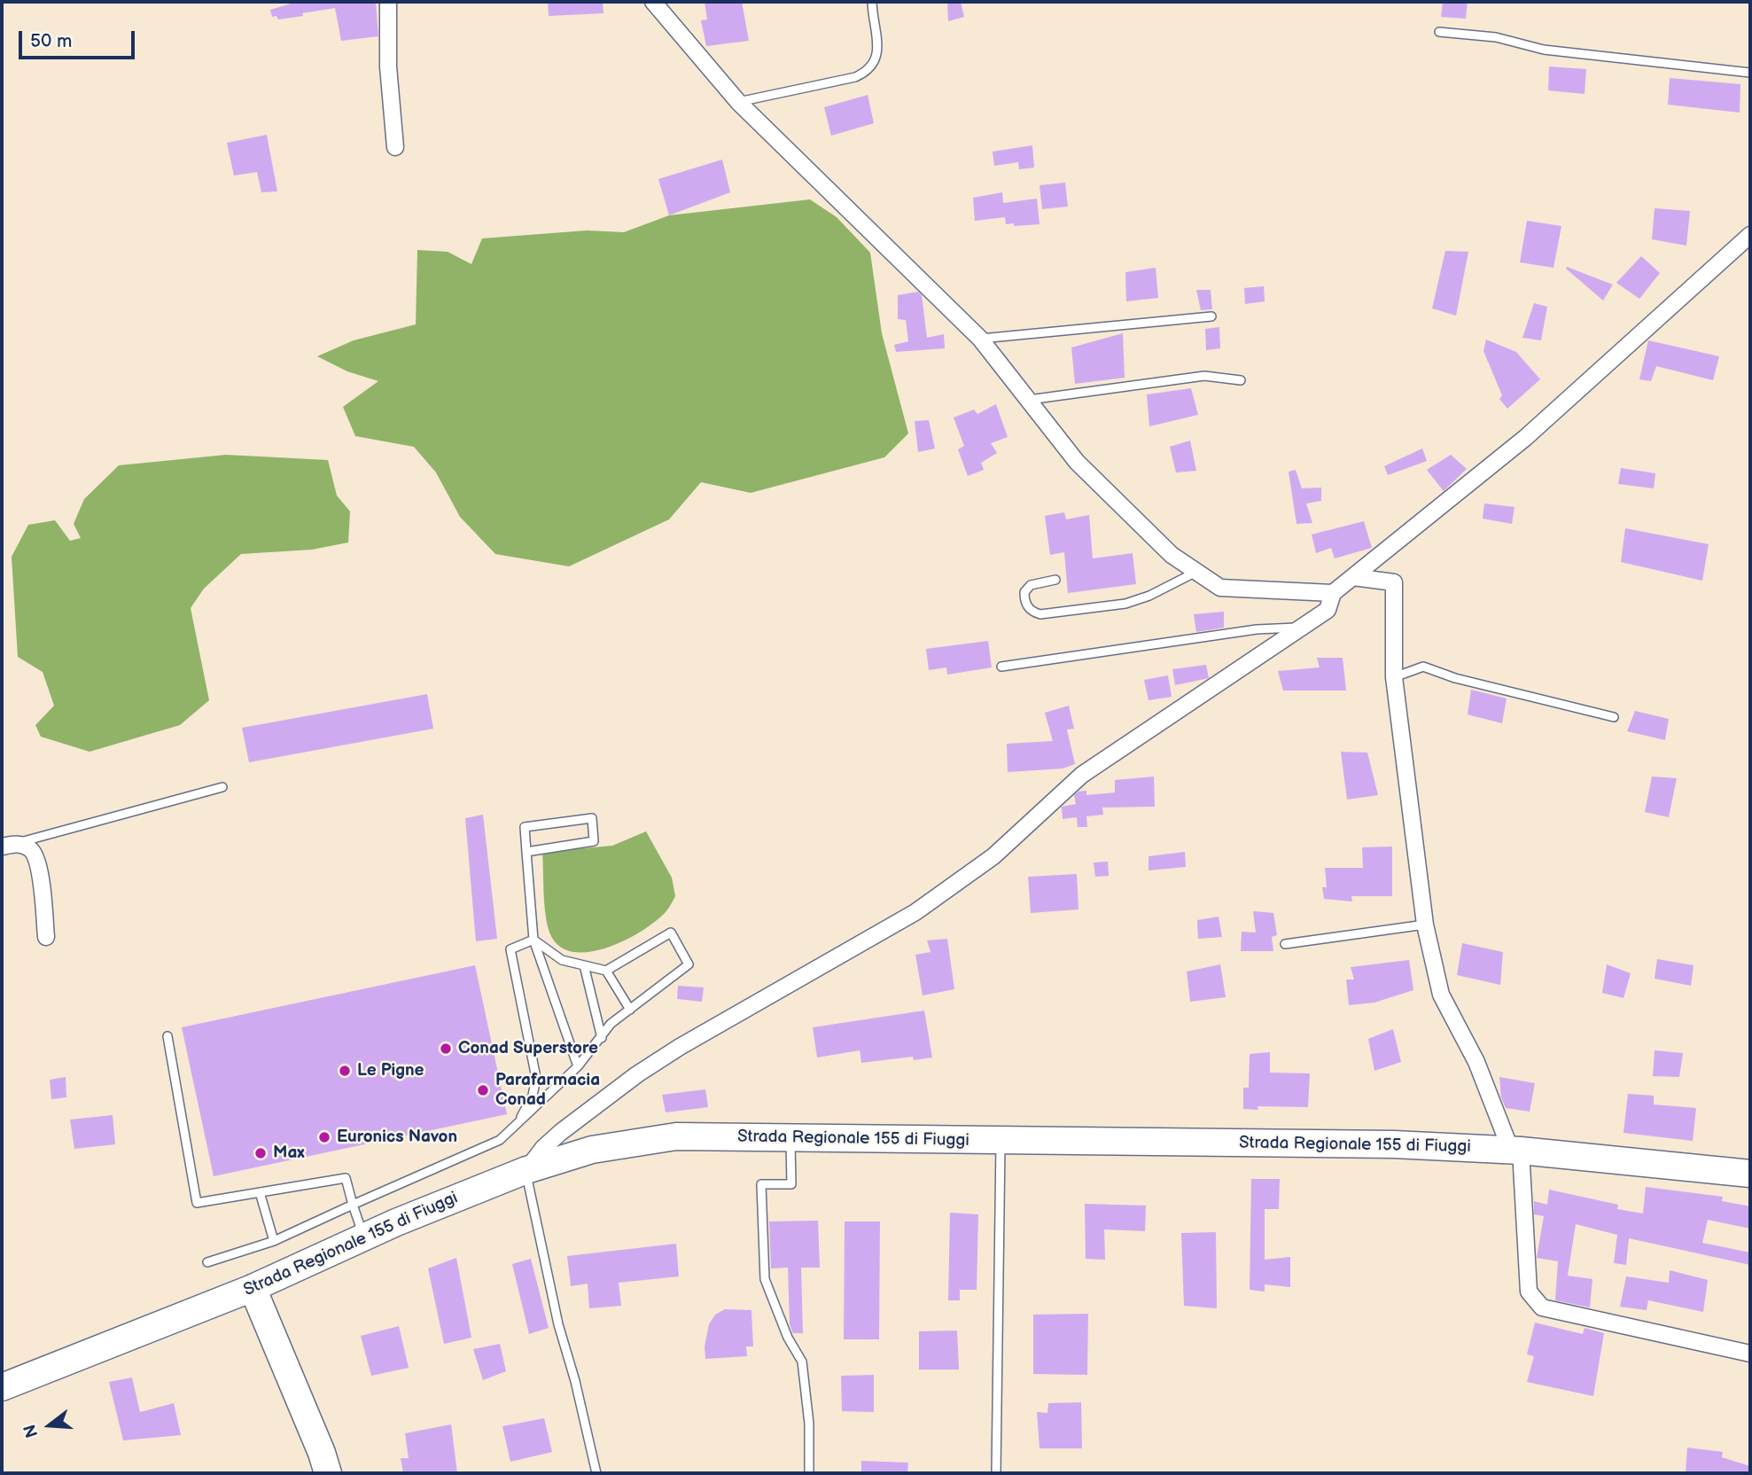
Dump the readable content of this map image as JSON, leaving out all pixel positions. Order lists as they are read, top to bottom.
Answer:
{
  "streets": {
    "main road": ["Strada Regionale 155 di Fiuggi"]
  },
  "places": [
    "Conad Superstore",
    "Le Pigne",
    "Parafarmacia Conad",
    "Euronics Navon",
    "Max"
  ],
  "scale_bar": "50 m",
  "north": "left"
}
